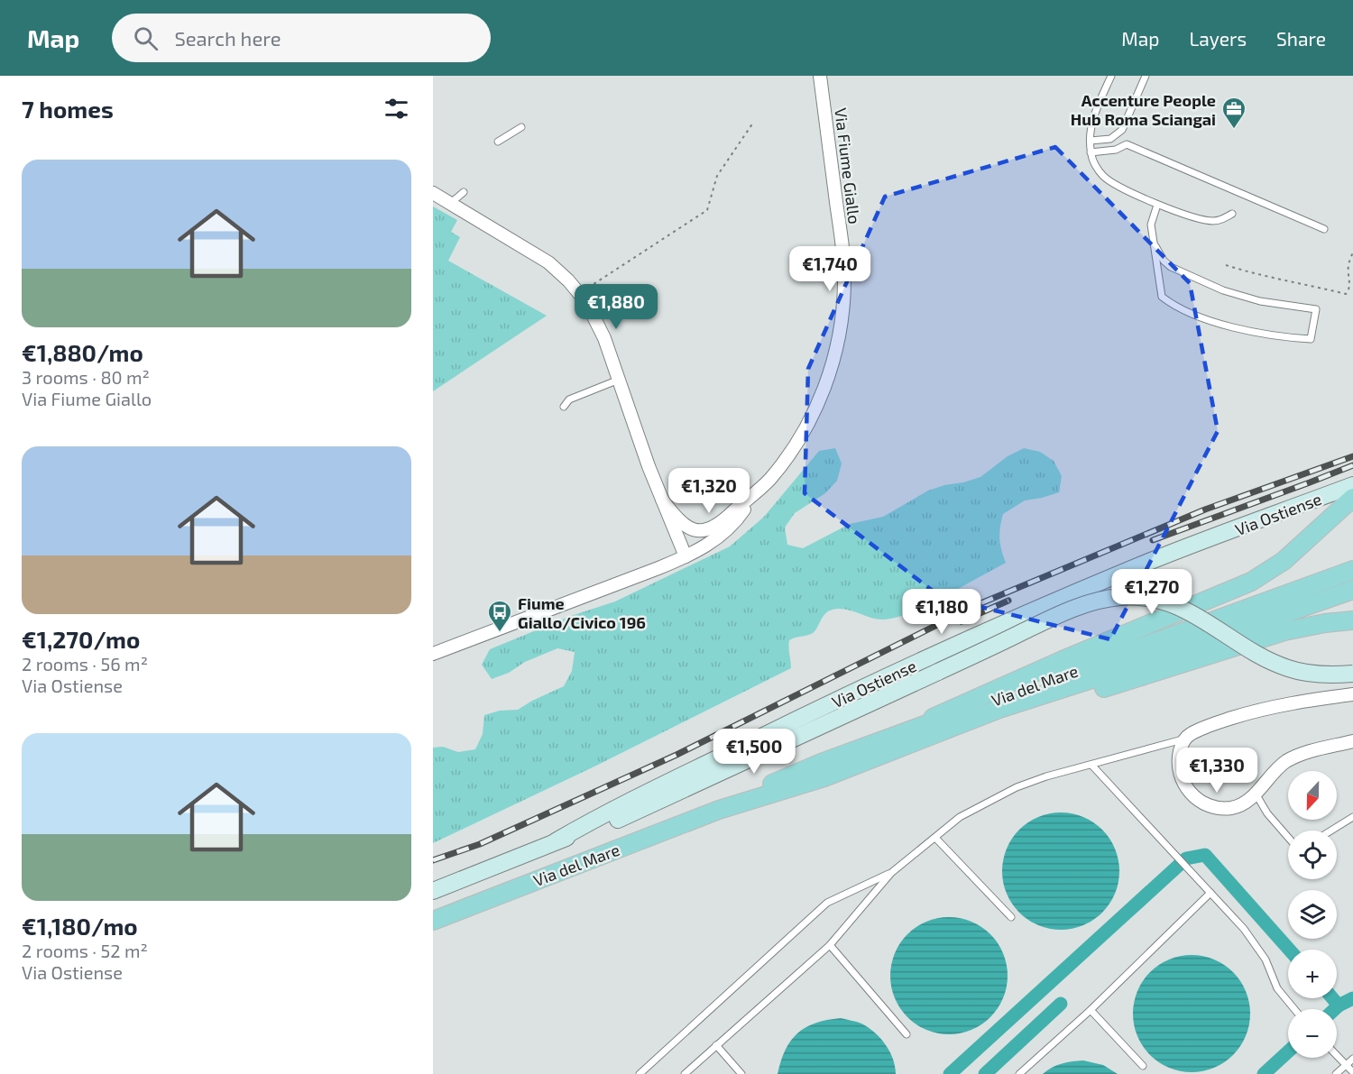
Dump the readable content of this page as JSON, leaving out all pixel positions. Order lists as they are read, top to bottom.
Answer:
{
  "streets": {
    "main road": ["Via Ostiense", "Via del Mare"],
    "street": ["Via Fiume Giallo"]
  },
  "places": {
    "office": ["Accenture People Hub Roma Sciangai"],
    "bus stop": ["Fiume Giallo/Civico 196"]
  },
  "north": "bottom",
  "page": {
    "header": "Map",
    "search": "Search here",
    "nav": ["Map", "Layers", "Share"],
    "heading": "7 homes",
    "list": [
      {
        "name": "€1,880/mo",
        "note": "3 rooms · 80 m² · Via Fiume Giallo"
      },
      {
        "name": "€1,270/mo",
        "note": "2 rooms · 56 m² · Via Ostiense"
      },
      {
        "name": "€1,180/mo",
        "note": "2 rooms · 52 m² · Via Ostiense"
      }
    ],
    "price": [
      "€1,740",
      "€1,880",
      "€1,320",
      "€1,270",
      "€1,180",
      "€1,500",
      "€1,330"
    ],
    "map_buttons": ["+", "−"]
  }
}
